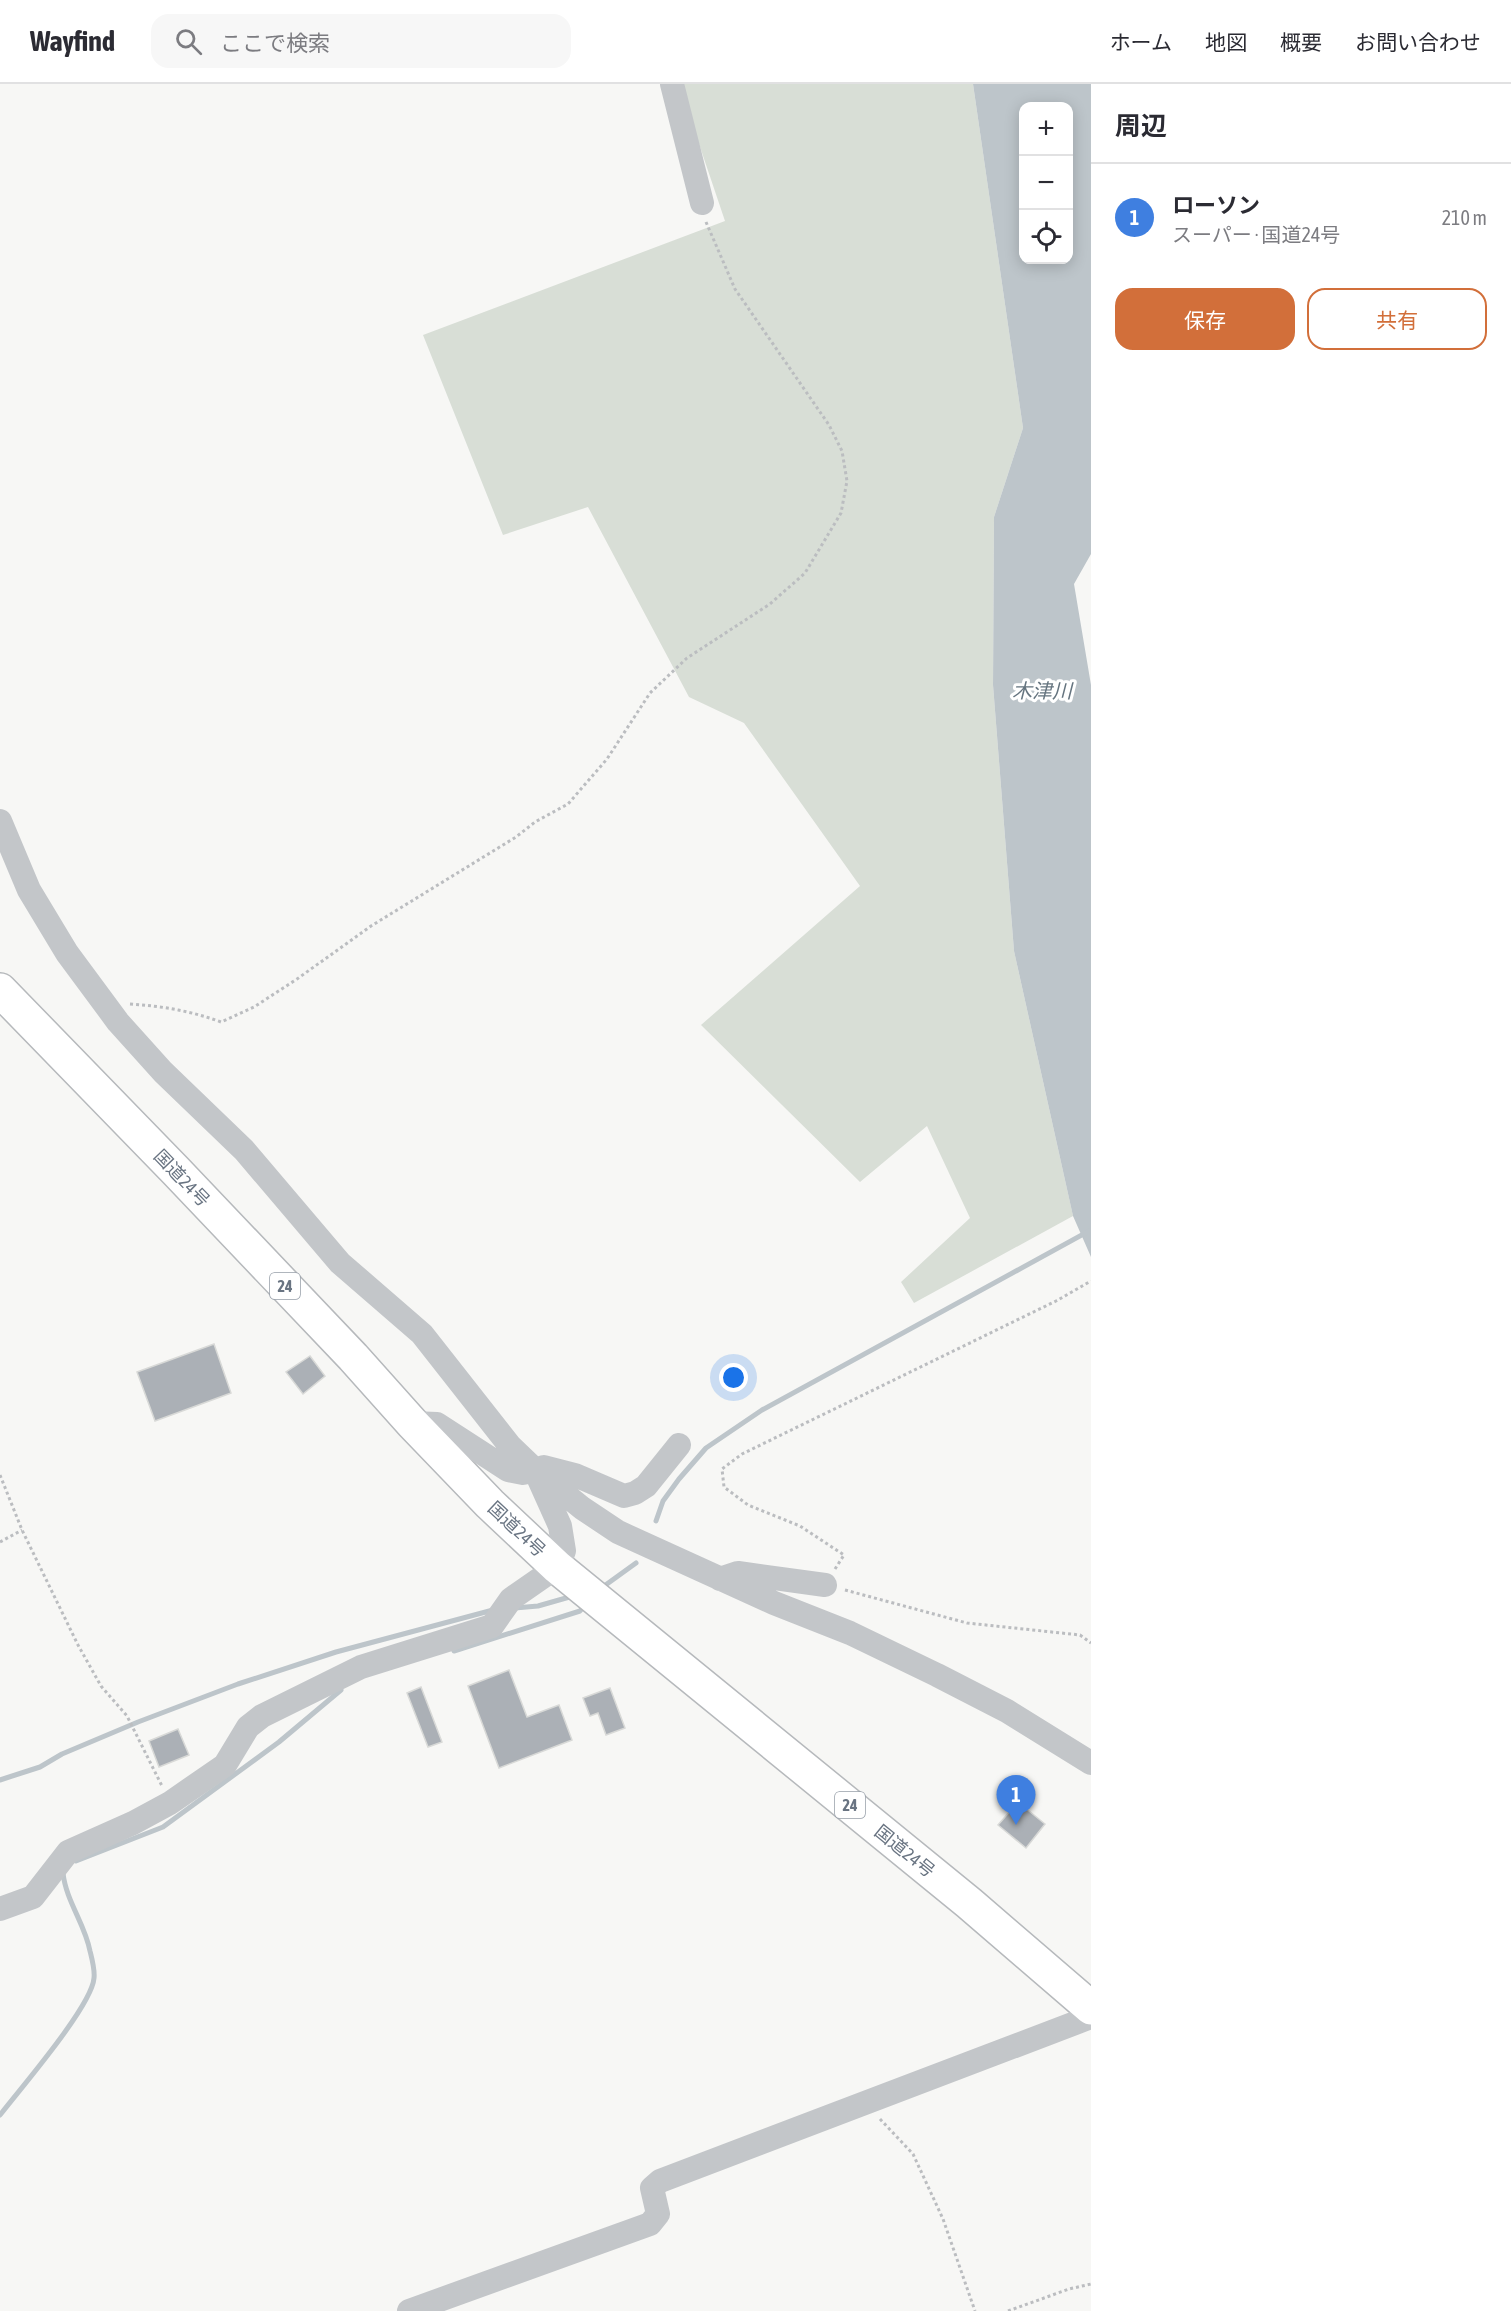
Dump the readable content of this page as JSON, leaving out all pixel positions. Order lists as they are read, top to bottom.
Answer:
{
  "streets": {
    "highway": ["国道24号", "24"]
  },
  "water": ["木津川"],
  "page": {
    "header": "Wayfind",
    "search": "ここで検索",
    "nav": [
      "ホーム",
      "地図",
      "概要",
      "お問い合わせ"
    ],
    "heading": "周辺",
    "map_buttons": ["+", "−"],
    "list": [
      {
        "mark": "1",
        "name": "ローソン",
        "note": "スーパー · 国道24号",
        "value": "210 m"
      }
    ],
    "buttons": ["保存", "共有"],
    "pins": "1"
  }
}
